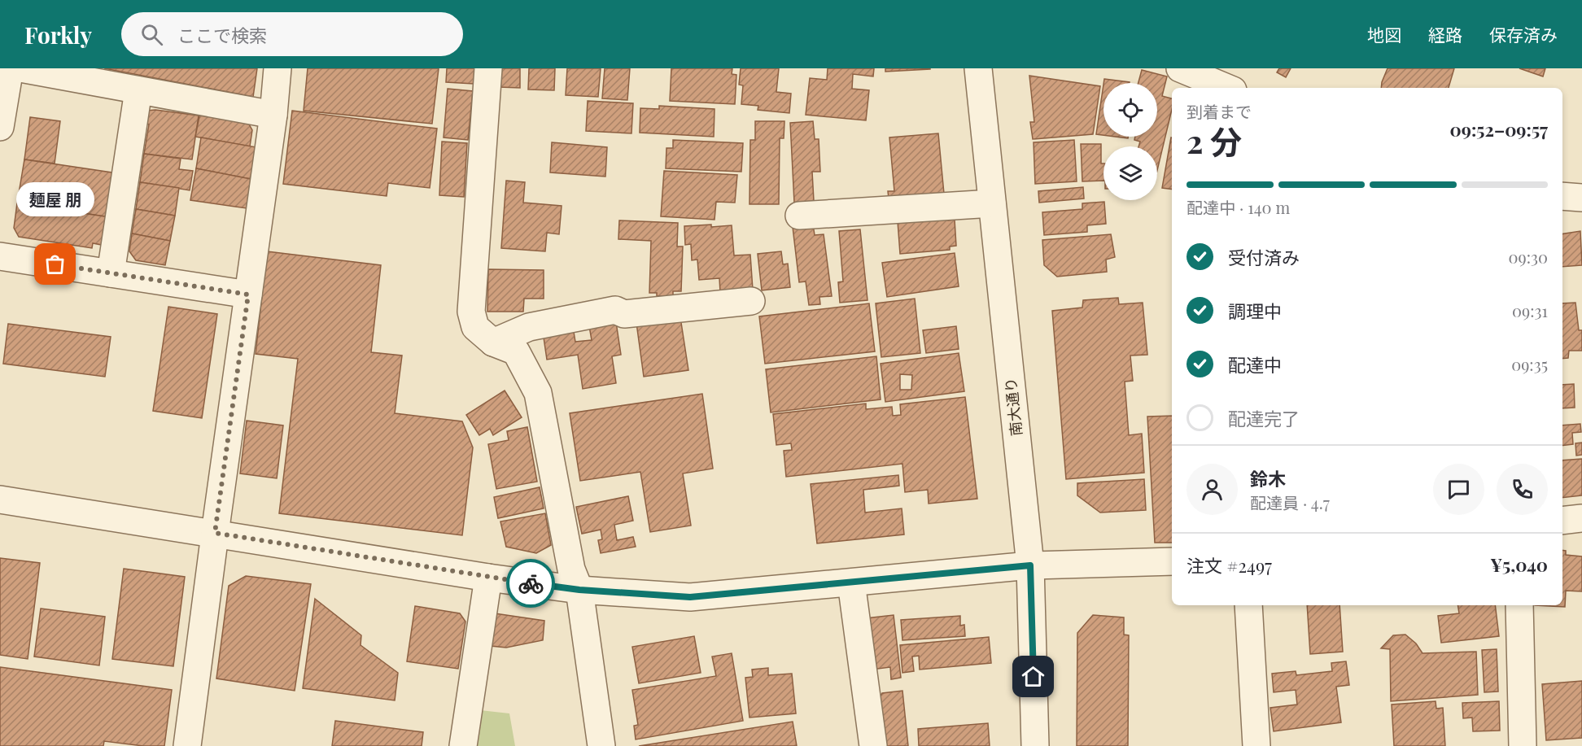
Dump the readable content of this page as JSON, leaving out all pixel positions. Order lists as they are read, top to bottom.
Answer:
{
  "streets": {
    "street": ["南大通り"]
  },
  "places": ["麺屋 朋"],
  "page": {
    "header": "Forkly",
    "search": "ここで検索",
    "nav": ["地図", "経路", "保存済み"],
    "heading": ["2 分", "到着まで", "09:52–09:57"],
    "panel": [
      "鈴木",
      "配達員 · 4.7",
      "注文 #2497",
      "¥5,040"
    ],
    "bar": "配達中 · 140 m",
    "bubble": "麺屋 朋",
    "list": [
      ["受付済み", "09:30"],
      ["調理中", "09:31"],
      ["配達中", "09:35"],
      "配達完了"
    ]
  }
}
